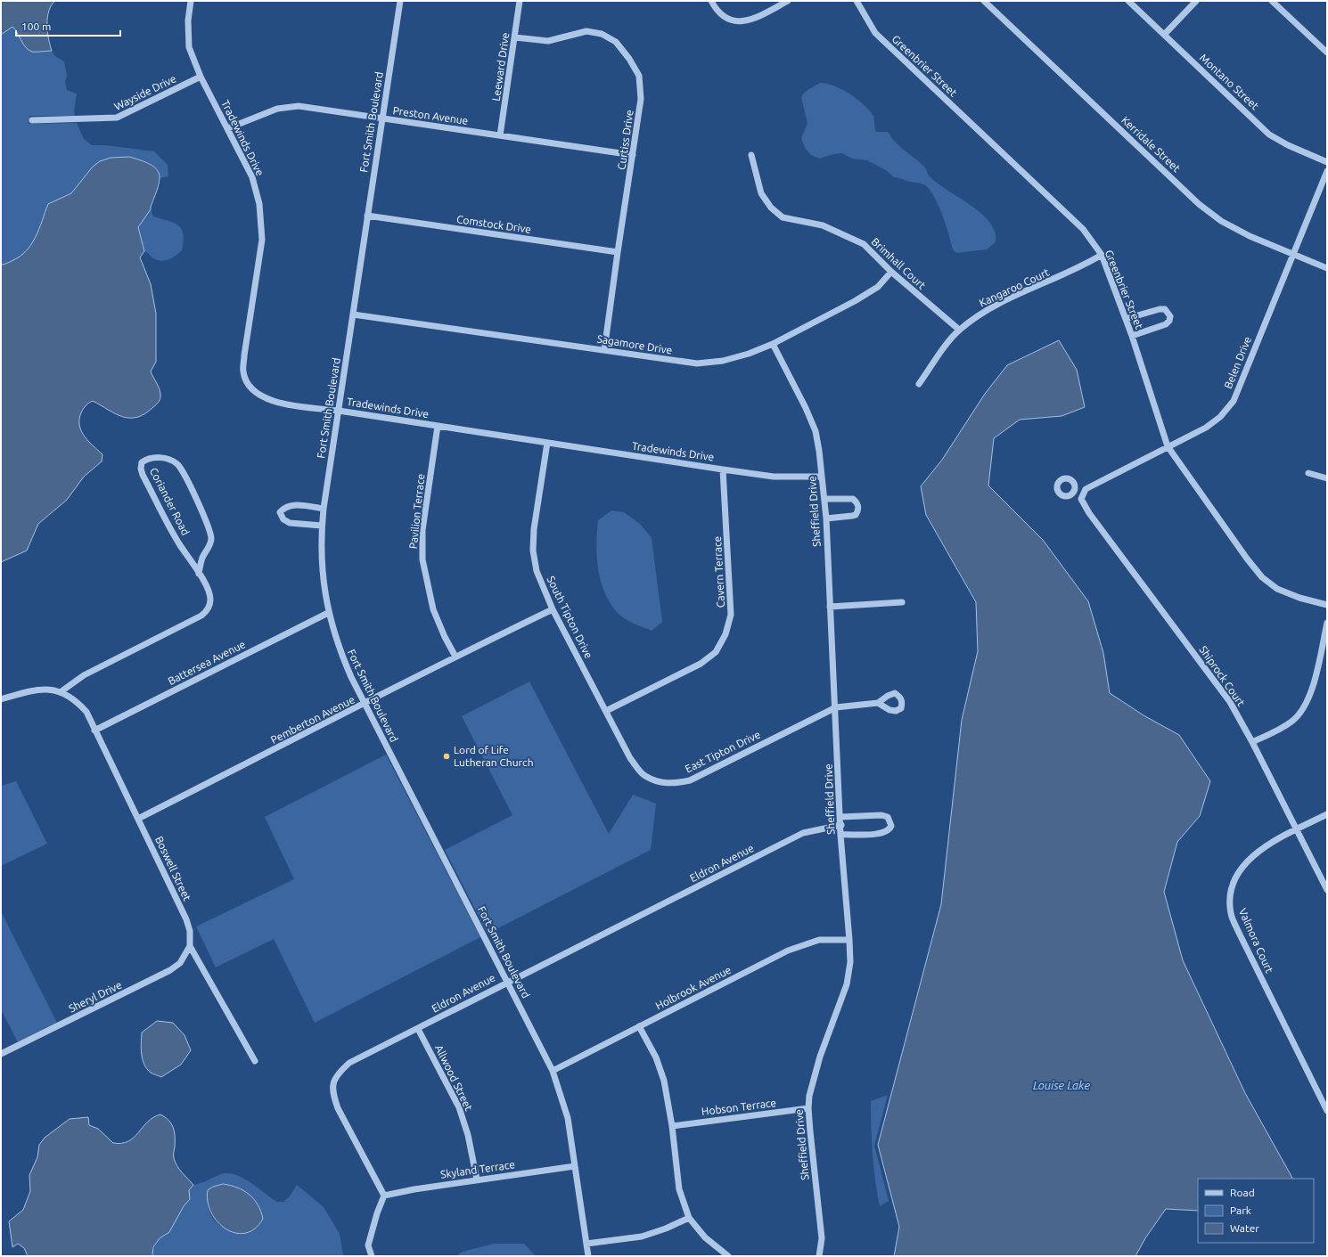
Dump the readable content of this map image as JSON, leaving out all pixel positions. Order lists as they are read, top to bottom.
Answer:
{
  "streets": {
    "street": [
      "Greenbrier Street",
      "Leeward Drive",
      "Montano Street",
      "Wayside Drive",
      "Preston Avenue",
      "Fort Smith Boulevard",
      "Tradewinds Drive",
      "Curtiss Drive",
      "Kerridale Street",
      "Comstock Drive",
      "Brimhall Court",
      "Kangaroo Court",
      "Sagamore Drive",
      "Belen Drive",
      "Coriander Road",
      "Pavilion Terrace",
      "Sheffield Drive",
      "Cavern Terrace",
      "South Tipton Drive",
      "Battersea Avenue",
      "Shiprock Court",
      "Pemberton Avenue",
      "East Tipton Drive",
      "Eldron Avenue",
      "Boswell Street",
      "Valmora Court",
      "Holbrook Avenue",
      "Sheryl Drive",
      "Allwood Street",
      "Hobson Terrace",
      "Skyland Terrace"
    ]
  },
  "crossings": [
    ["Greenbrier Street", "Kangaroo Court"],
    ["Greenbrier Street", "Belen Drive"],
    ["Leeward Drive", "Preston Avenue"],
    ["Leeward Drive", "Curtiss Drive"],
    ["Wayside Drive", "Tradewinds Drive"],
    ["Preston Avenue", "Fort Smith Boulevard"],
    ["Preston Avenue", "Tradewinds Drive"],
    ["Preston Avenue", "Curtiss Drive"],
    ["Fort Smith Boulevard", "Tradewinds Drive"],
    ["Fort Smith Boulevard", "Comstock Drive"],
    ["Fort Smith Boulevard", "Sagamore Drive"],
    ["Fort Smith Boulevard", "Battersea Avenue"],
    ["Fort Smith Boulevard", "Pemberton Avenue"],
    ["Fort Smith Boulevard", "Eldron Avenue"],
    ["Fort Smith Boulevard", "Holbrook Avenue"],
    ["Fort Smith Boulevard", "Skyland Terrace"],
    ["Tradewinds Drive", "Pavilion Terrace"],
    ["Tradewinds Drive", "Sheffield Drive"],
    ["Tradewinds Drive", "Cavern Terrace"],
    ["Tradewinds Drive", "South Tipton Drive"],
    ["Curtiss Drive", "Comstock Drive"],
    ["Curtiss Drive", "Sagamore Drive"],
    ["Kerridale Street", "Belen Drive"],
    ["Brimhall Court", "Kangaroo Court"],
    ["Brimhall Court", "Sagamore Drive"],
    ["Sagamore Drive", "Sheffield Drive"],
    ["Belen Drive", "Shiprock Court"],
    ["Coriander Road", "Boswell Street"],
    ["Pavilion Terrace", "Pemberton Avenue"],
    ["Sheffield Drive", "East Tipton Drive"],
    ["Sheffield Drive", "Eldron Avenue"],
    ["Sheffield Drive", "Holbrook Avenue"],
    ["Sheffield Drive", "Hobson Terrace"],
    ["Cavern Terrace", "South Tipton Drive"],
    ["Cavern Terrace", "East Tipton Drive"],
    ["South Tipton Drive", "Pemberton Avenue"],
    ["South Tipton Drive", "East Tipton Drive"],
    ["Battersea Avenue", "Boswell Street"],
    ["Shiprock Court", "Valmora Court"],
    ["Pemberton Avenue", "Boswell Street"],
    ["Eldron Avenue", "Allwood Street"],
    ["Eldron Avenue", "Skyland Terrace"],
    ["Boswell Street", "Sheryl Drive"],
    ["Allwood Street", "Skyland Terrace"]
  ],
  "water": ["Louise Lake"],
  "places": ["Lord of Life Lutheran Church"],
  "legend": ["Road", "Park", "Water"],
  "scale_bar": "100 m"
}
